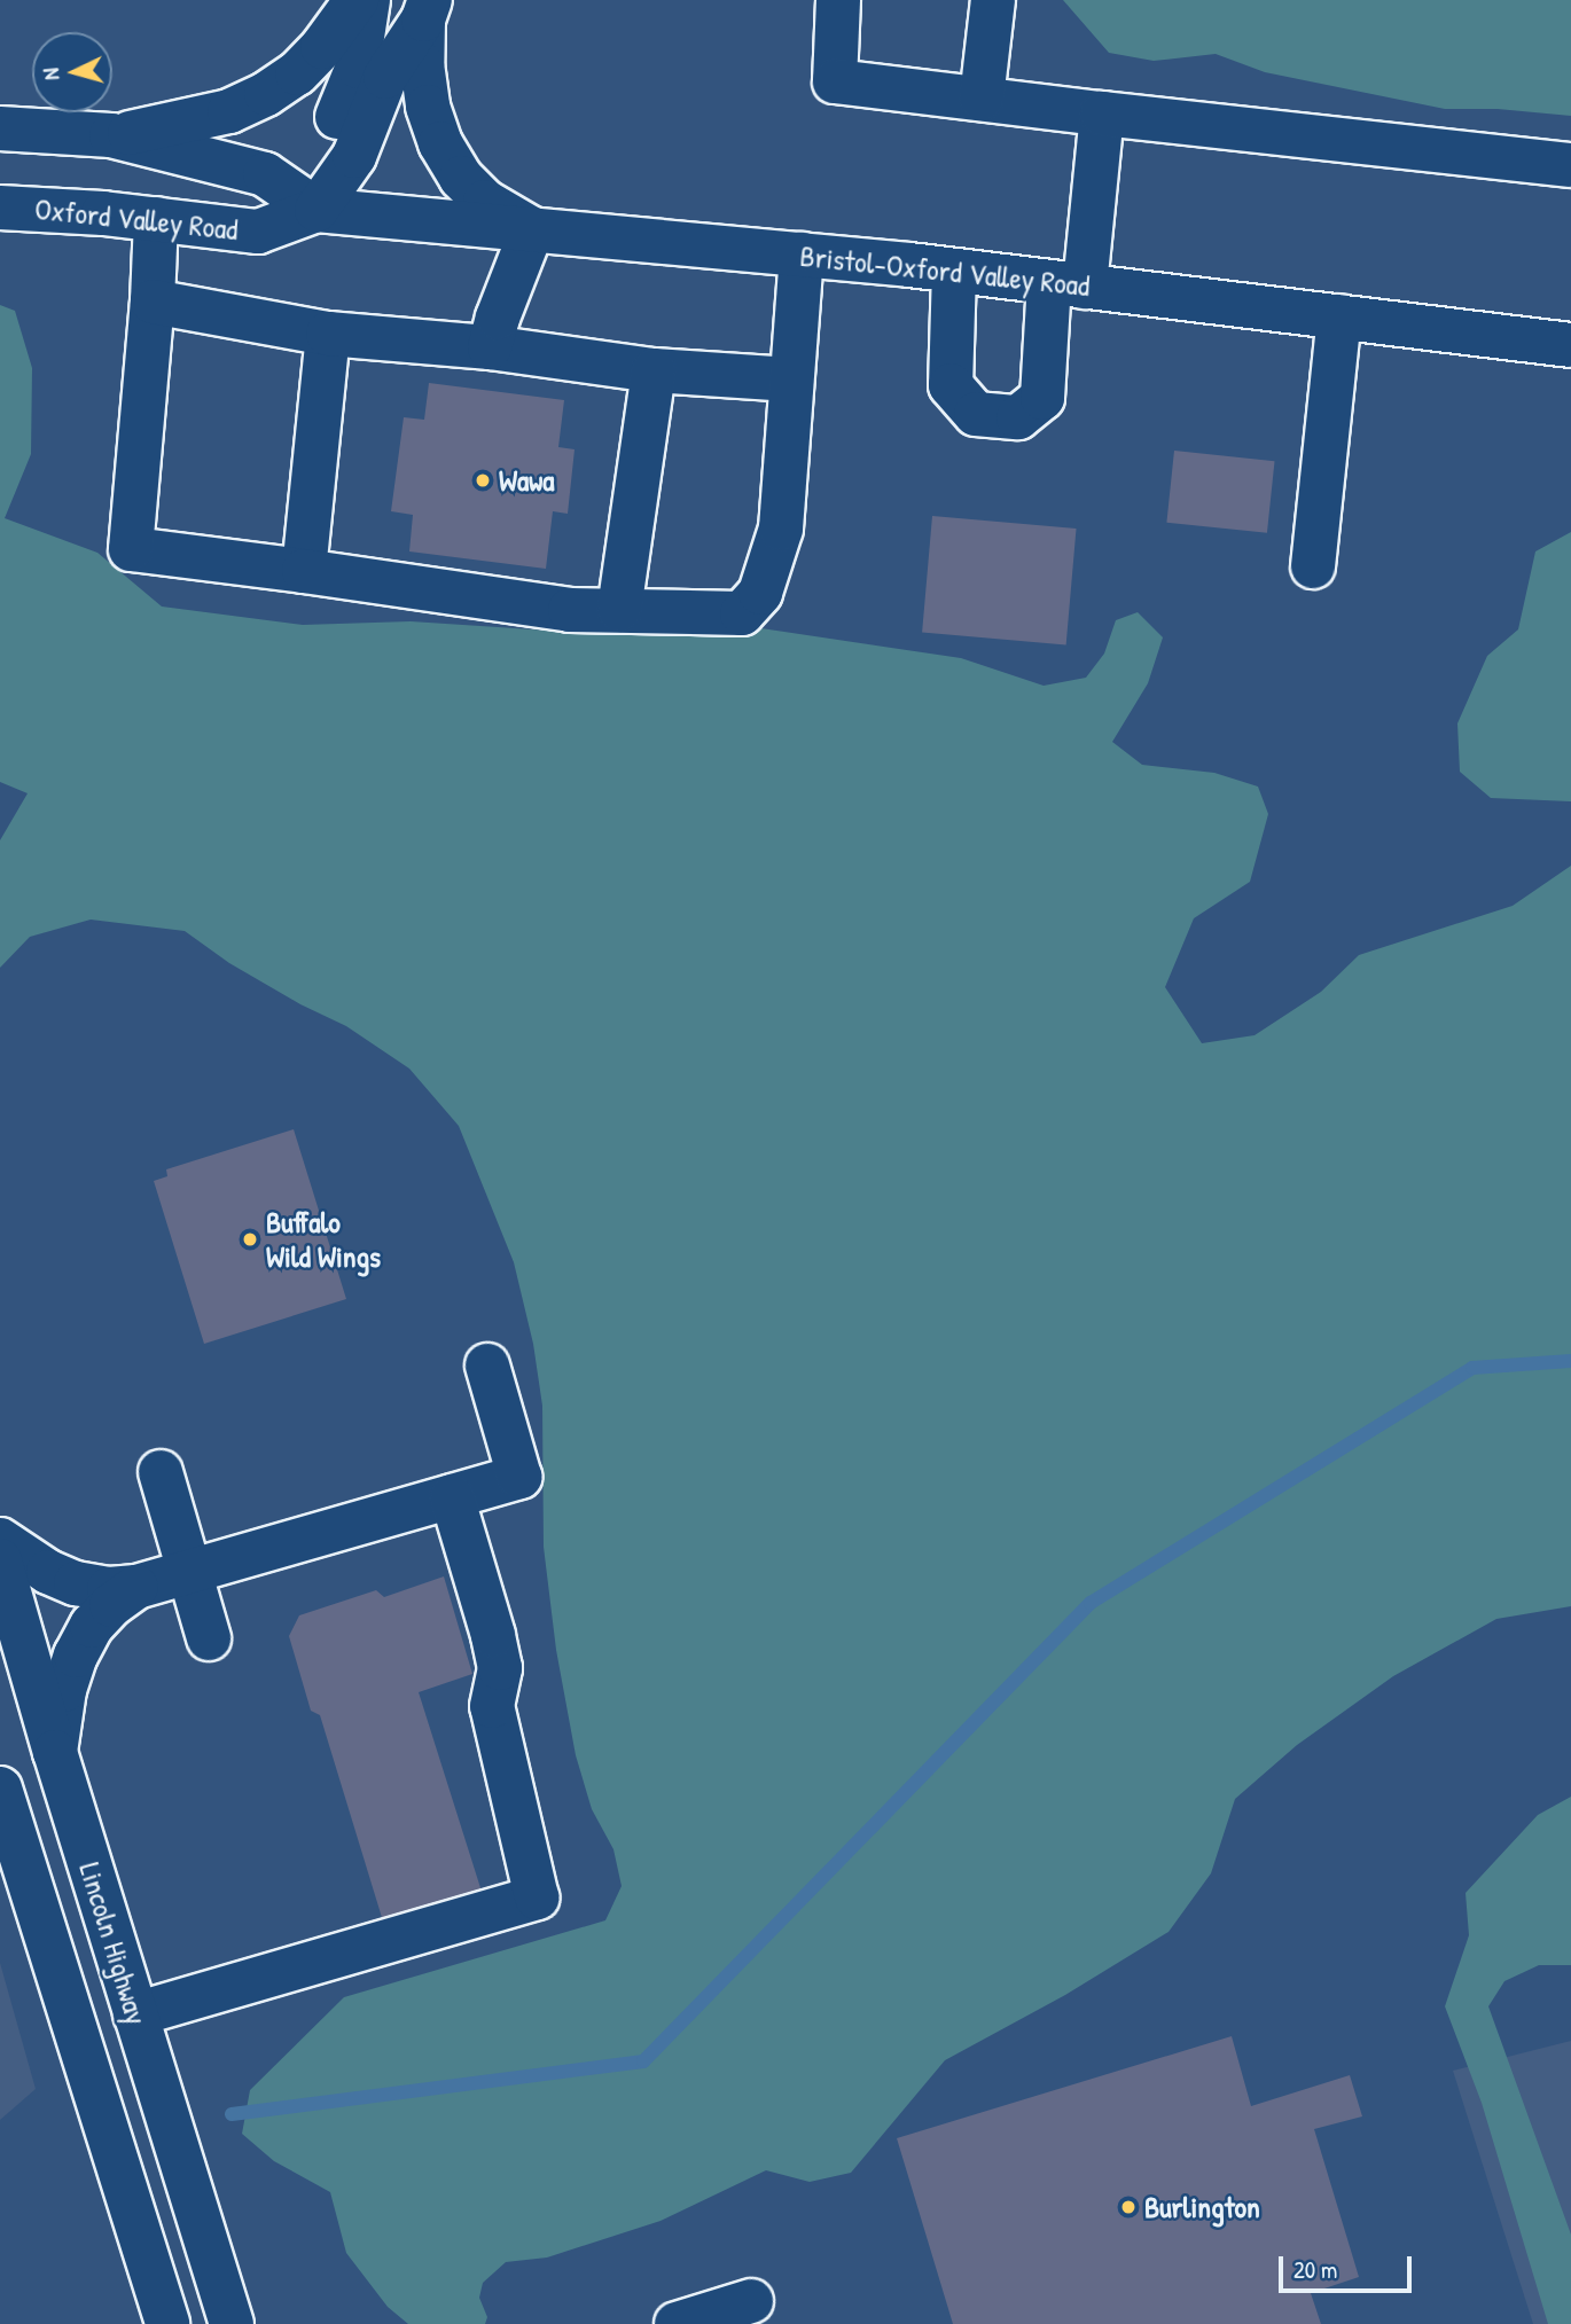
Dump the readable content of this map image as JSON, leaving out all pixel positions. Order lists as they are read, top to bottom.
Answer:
{
  "streets": {
    "main road": ["Oxford Valley Road", "Bristol-Oxford Valley Road", "Lincoln Highway"]
  },
  "crossings": [
    ["Oxford Valley Road", "Bristol-Oxford Valley Road"]
  ],
  "places": ["Wawa", "Buffalo Wild Wings", "Burlington"],
  "scale_bar": "20 m",
  "north": "left"
}
